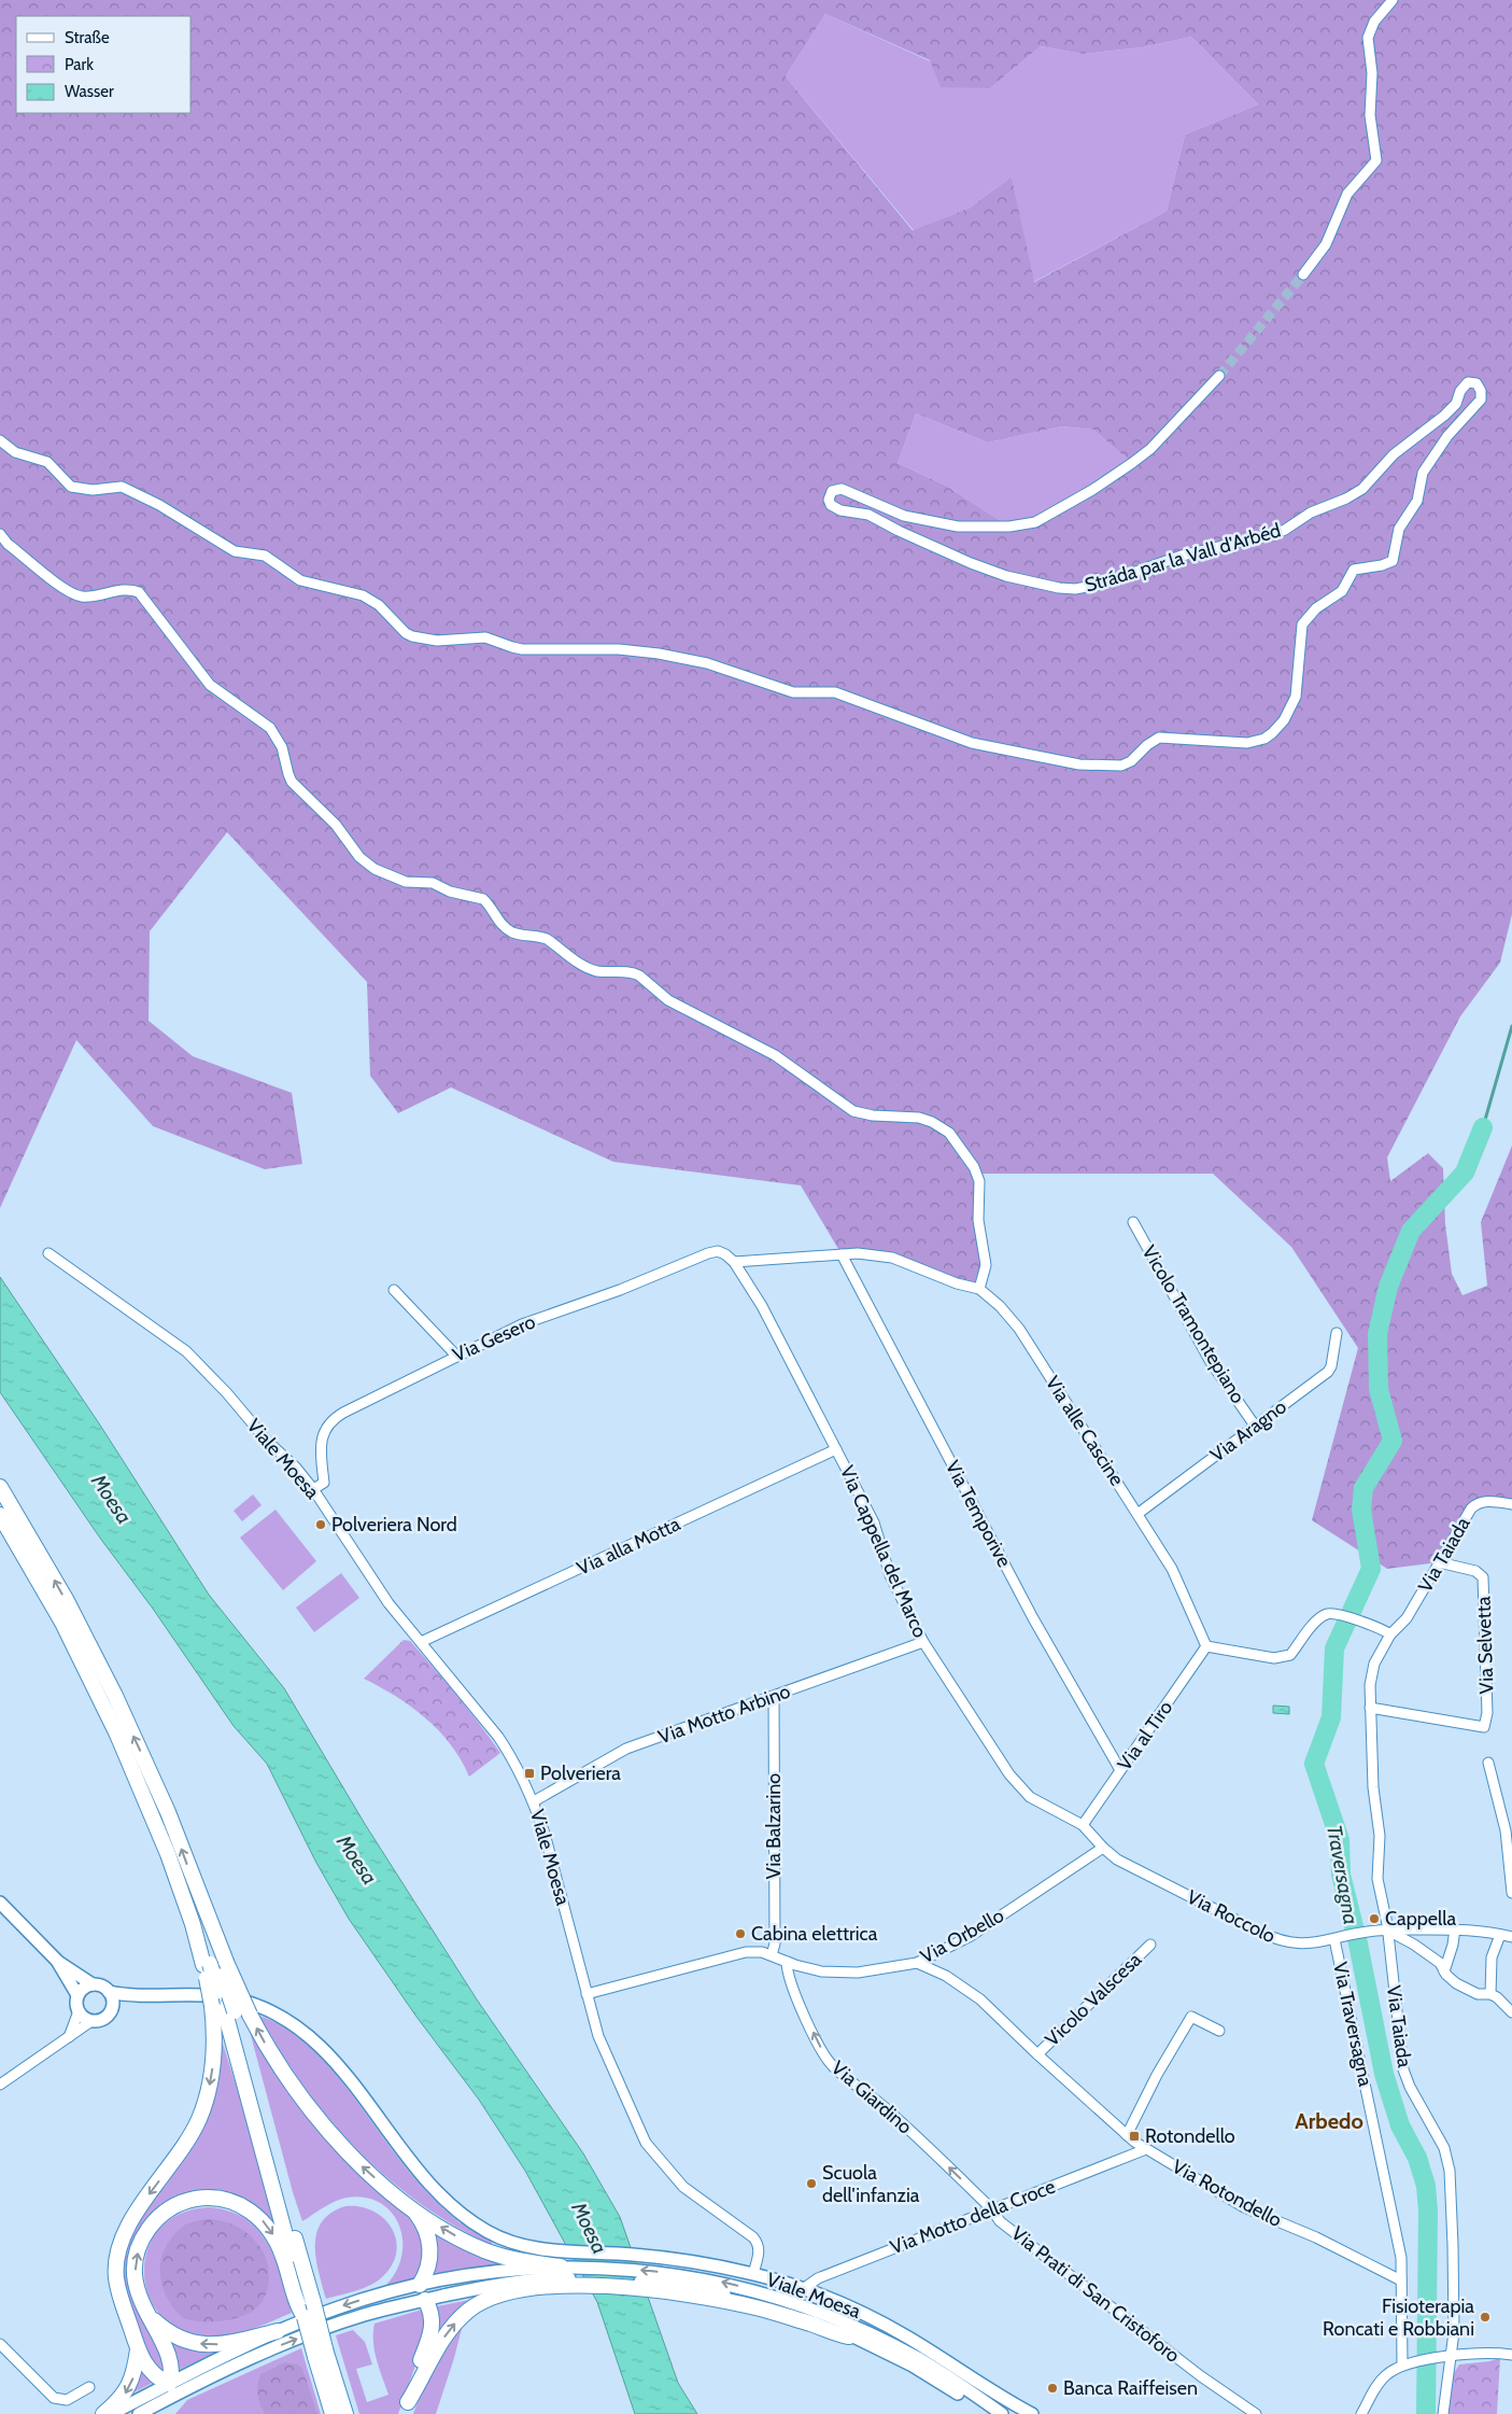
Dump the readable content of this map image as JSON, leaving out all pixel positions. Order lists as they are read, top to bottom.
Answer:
{
  "streets": {
    "main road": ["Viale Moesa"],
    "street": [
      "Stráda par la Vall d'Arbéd",
      "Vicolo Tramontepiano",
      "Via Gesero",
      "Via alle Cascine",
      "Via Aragno",
      "Via Temporive",
      "Via alla Motta",
      "Via Cappella del Marco",
      "Via Taiada",
      "Via Selvetta",
      "Via Motto Arbino",
      "Via al Tiro",
      "Via Balzarino",
      "Via Roccolo",
      "Via Orbello",
      "Vicolo Valscesa",
      "Via Traversagna",
      "Via Giardino",
      "Via Rotondello",
      "Via Motto della Croce",
      "Via Prati di San Cristoforo"
    ]
  },
  "crossings": [
    ["Vicolo Tramontepiano", "Via Aragno"],
    ["Via Gesero", "Via alle Cascine"],
    ["Via Gesero", "Viale Moesa"],
    ["Via Gesero", "Via Cappella del Marco"],
    ["Via alle Cascine", "Via Aragno"],
    ["Via alle Cascine", "Via Temporive"],
    ["Via alle Cascine", "Via Cappella del Marco"],
    ["Via alle Cascine", "Via al Tiro"],
    ["Viale Moesa", "Via alla Motta"],
    ["Viale Moesa", "Via Motto Arbino"],
    ["Viale Moesa", "Via Orbello"],
    ["Viale Moesa", "Via Motto della Croce"],
    ["Via Temporive", "Via al Tiro"],
    ["Via alla Motta", "Via Cappella del Marco"],
    ["Via Cappella del Marco", "Via Motto Arbino"],
    ["Via Cappella del Marco", "Via al Tiro"],
    ["Via Cappella del Marco", "Via Roccolo"],
    ["Via Cappella del Marco", "Via Orbello"],
    ["Via Taiada", "Via Selvetta"],
    ["Via Taiada", "Via Roccolo"],
    ["Via Motto Arbino", "Via Balzarino"],
    ["Via Balzarino", "Via Orbello"],
    ["Via Roccolo", "Via Traversagna"],
    ["Via Orbello", "Via Giardino"],
    ["Via Orbello", "Via Rotondello"],
    ["Vicolo Valscesa", "Via Rotondello"],
    ["Via Traversagna", "Via Rotondello"],
    ["Via Giardino", "Via Motto della Croce"],
    ["Via Giardino", "Via Prati di San Cristoforo"],
    ["Via Rotondello", "Via Motto della Croce"],
    ["Via Motto della Croce", "Via Prati di San Cristoforo"]
  ],
  "one_way": ["Via Giardino"],
  "districts": ["Arbedo"],
  "water": ["Moesa", "Traversagna"],
  "places": {
    "other": [
      "Polveriera Nord",
      "Cappella",
      "Cabina elettrica",
      "Scuola dell'infanzia",
      "Fisioterapia Roncati e Robbiani",
      "Banca Raiffeisen"
    ],
    "transit": ["Polveriera", "Rotondello"]
  },
  "legend": ["Straße", "Park", "Wasser"]
}
